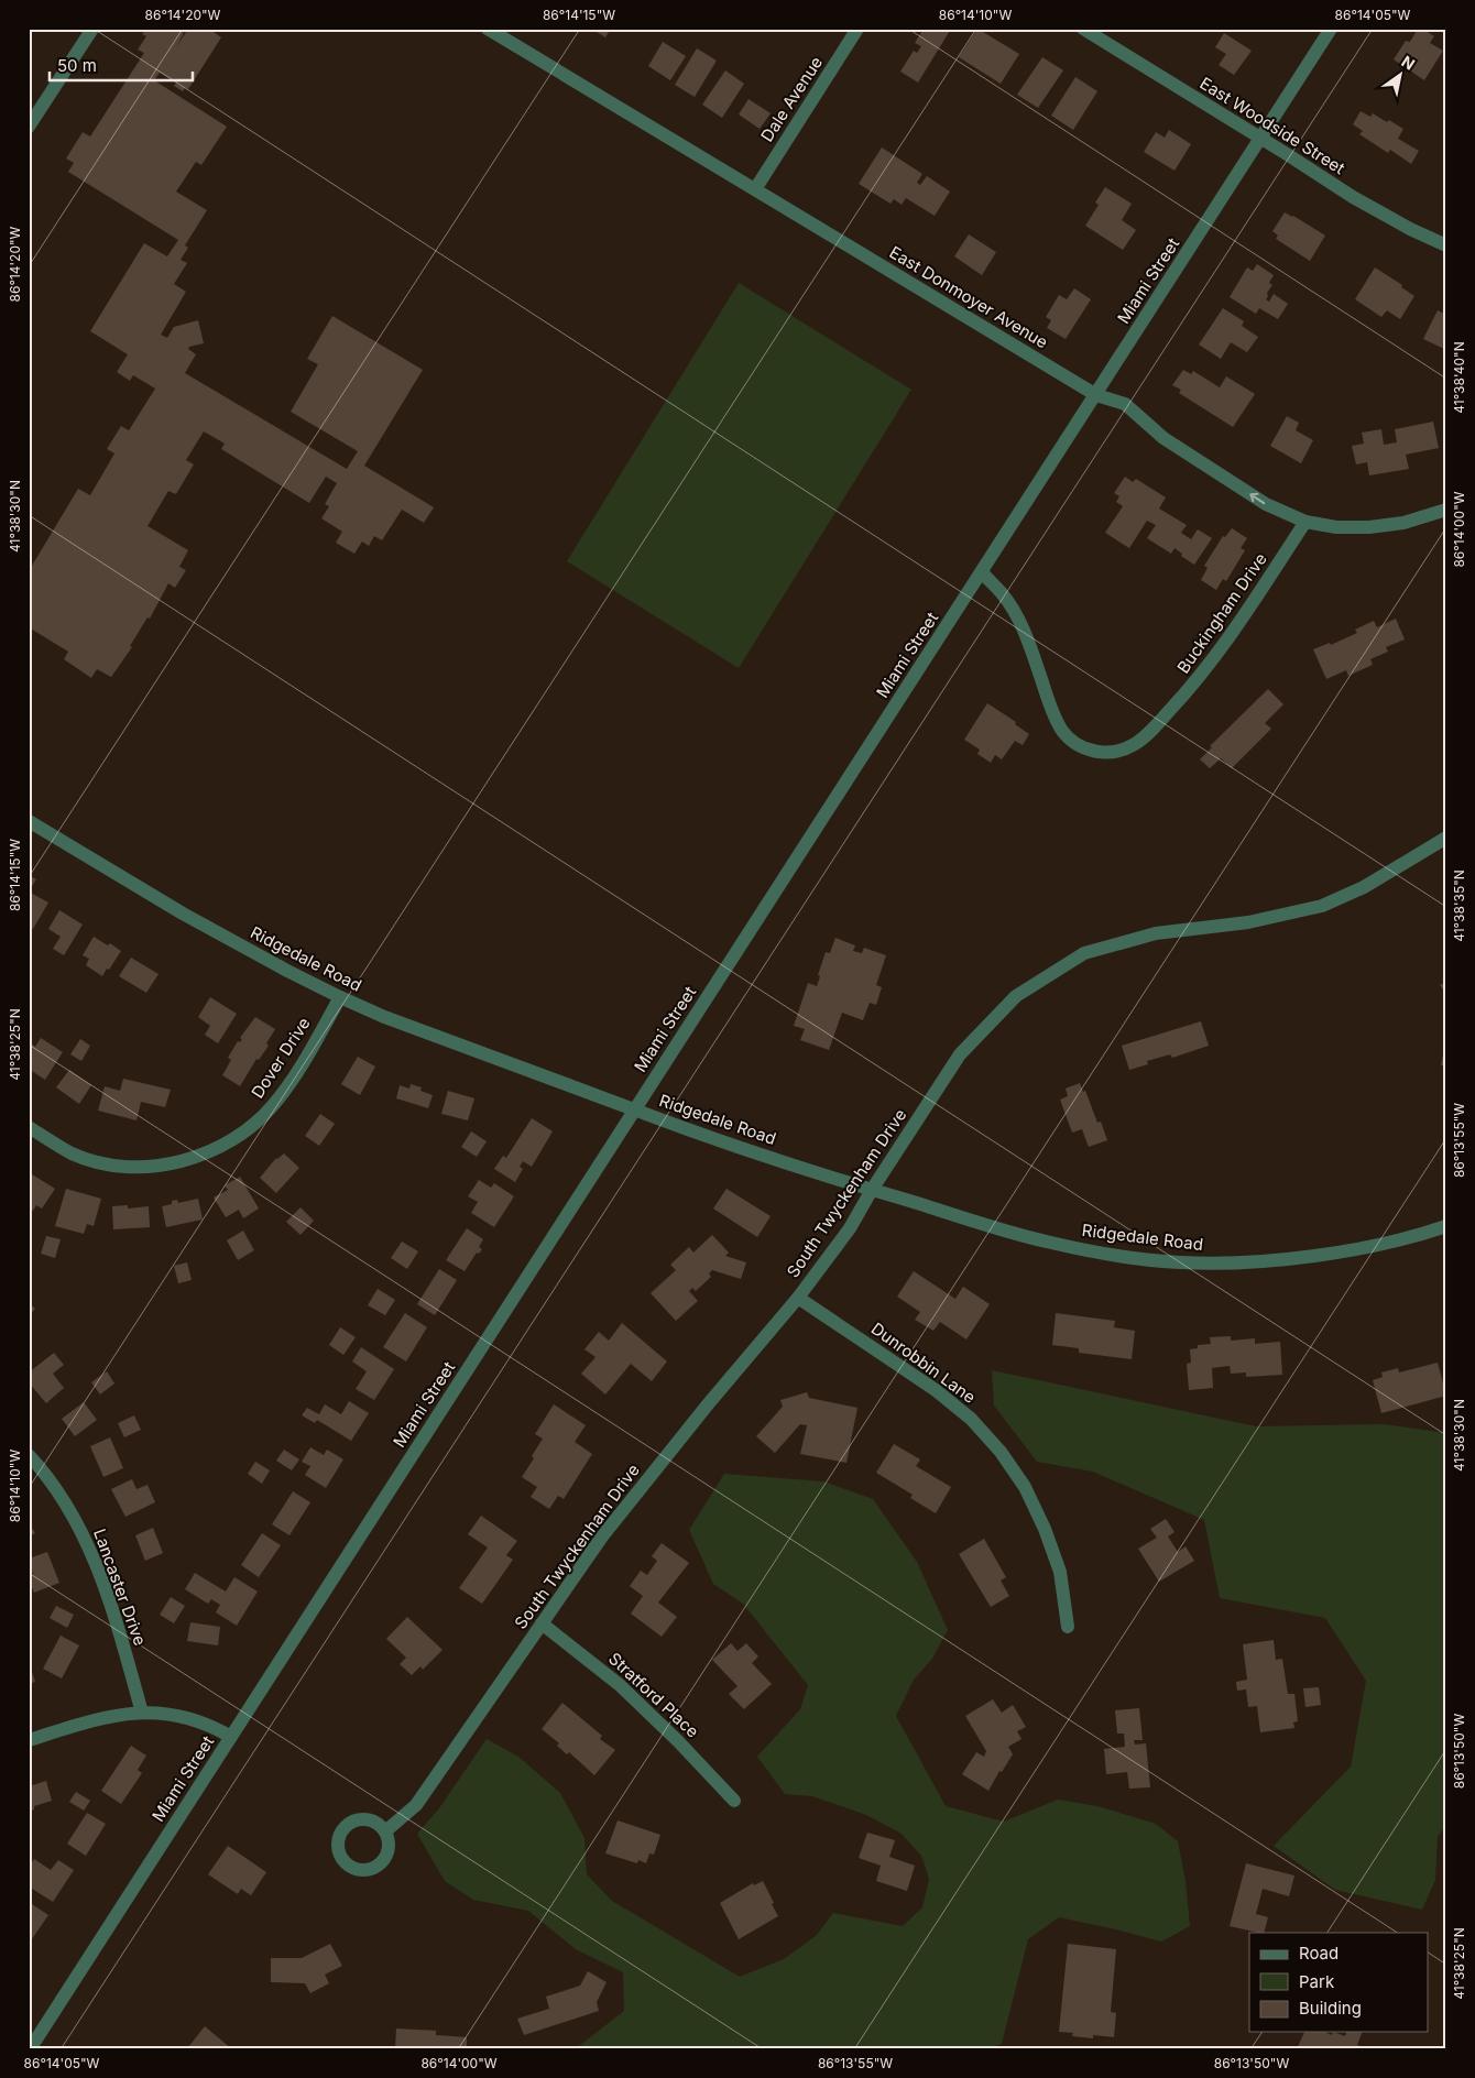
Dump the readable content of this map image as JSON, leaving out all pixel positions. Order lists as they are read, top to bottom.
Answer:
{
  "streets": {
    "street": [
      "Dale Avenue",
      "East Woodside Street",
      "Miami Street",
      "East Donmoyer Avenue",
      "Buckingham Drive",
      "Ridgedale Road",
      "Dover Drive",
      "South Twyckenham Drive",
      "Dunrobbin Lane",
      "Lancaster Drive",
      "Stratford Place"
    ]
  },
  "crossings": [
    ["Dale Avenue", "East Donmoyer Avenue"],
    ["East Woodside Street", "Miami Street"],
    ["Miami Street", "East Donmoyer Avenue"],
    ["Miami Street", "Buckingham Drive"],
    ["Miami Street", "Ridgedale Road"],
    ["East Donmoyer Avenue", "Buckingham Drive"],
    ["Ridgedale Road", "Dover Drive"],
    ["Ridgedale Road", "South Twyckenham Drive"],
    ["South Twyckenham Drive", "Dunrobbin Lane"],
    ["South Twyckenham Drive", "Stratford Place"]
  ],
  "legend": ["Road", "Park", "Building"],
  "scale_bar": "50 m",
  "north": "top right",
  "coordinates": [
    "86°14'20\"W",
    "86°14'15\"W",
    "86°14'10\"W",
    "86°14'05\"W",
    "41°38'40\"N",
    "41°38'30\"N",
    "86°14'00\"W",
    "41°38'35\"N",
    "41°38'25\"N",
    "86°13'55\"W",
    "86°13'50\"W"
  ]
}
